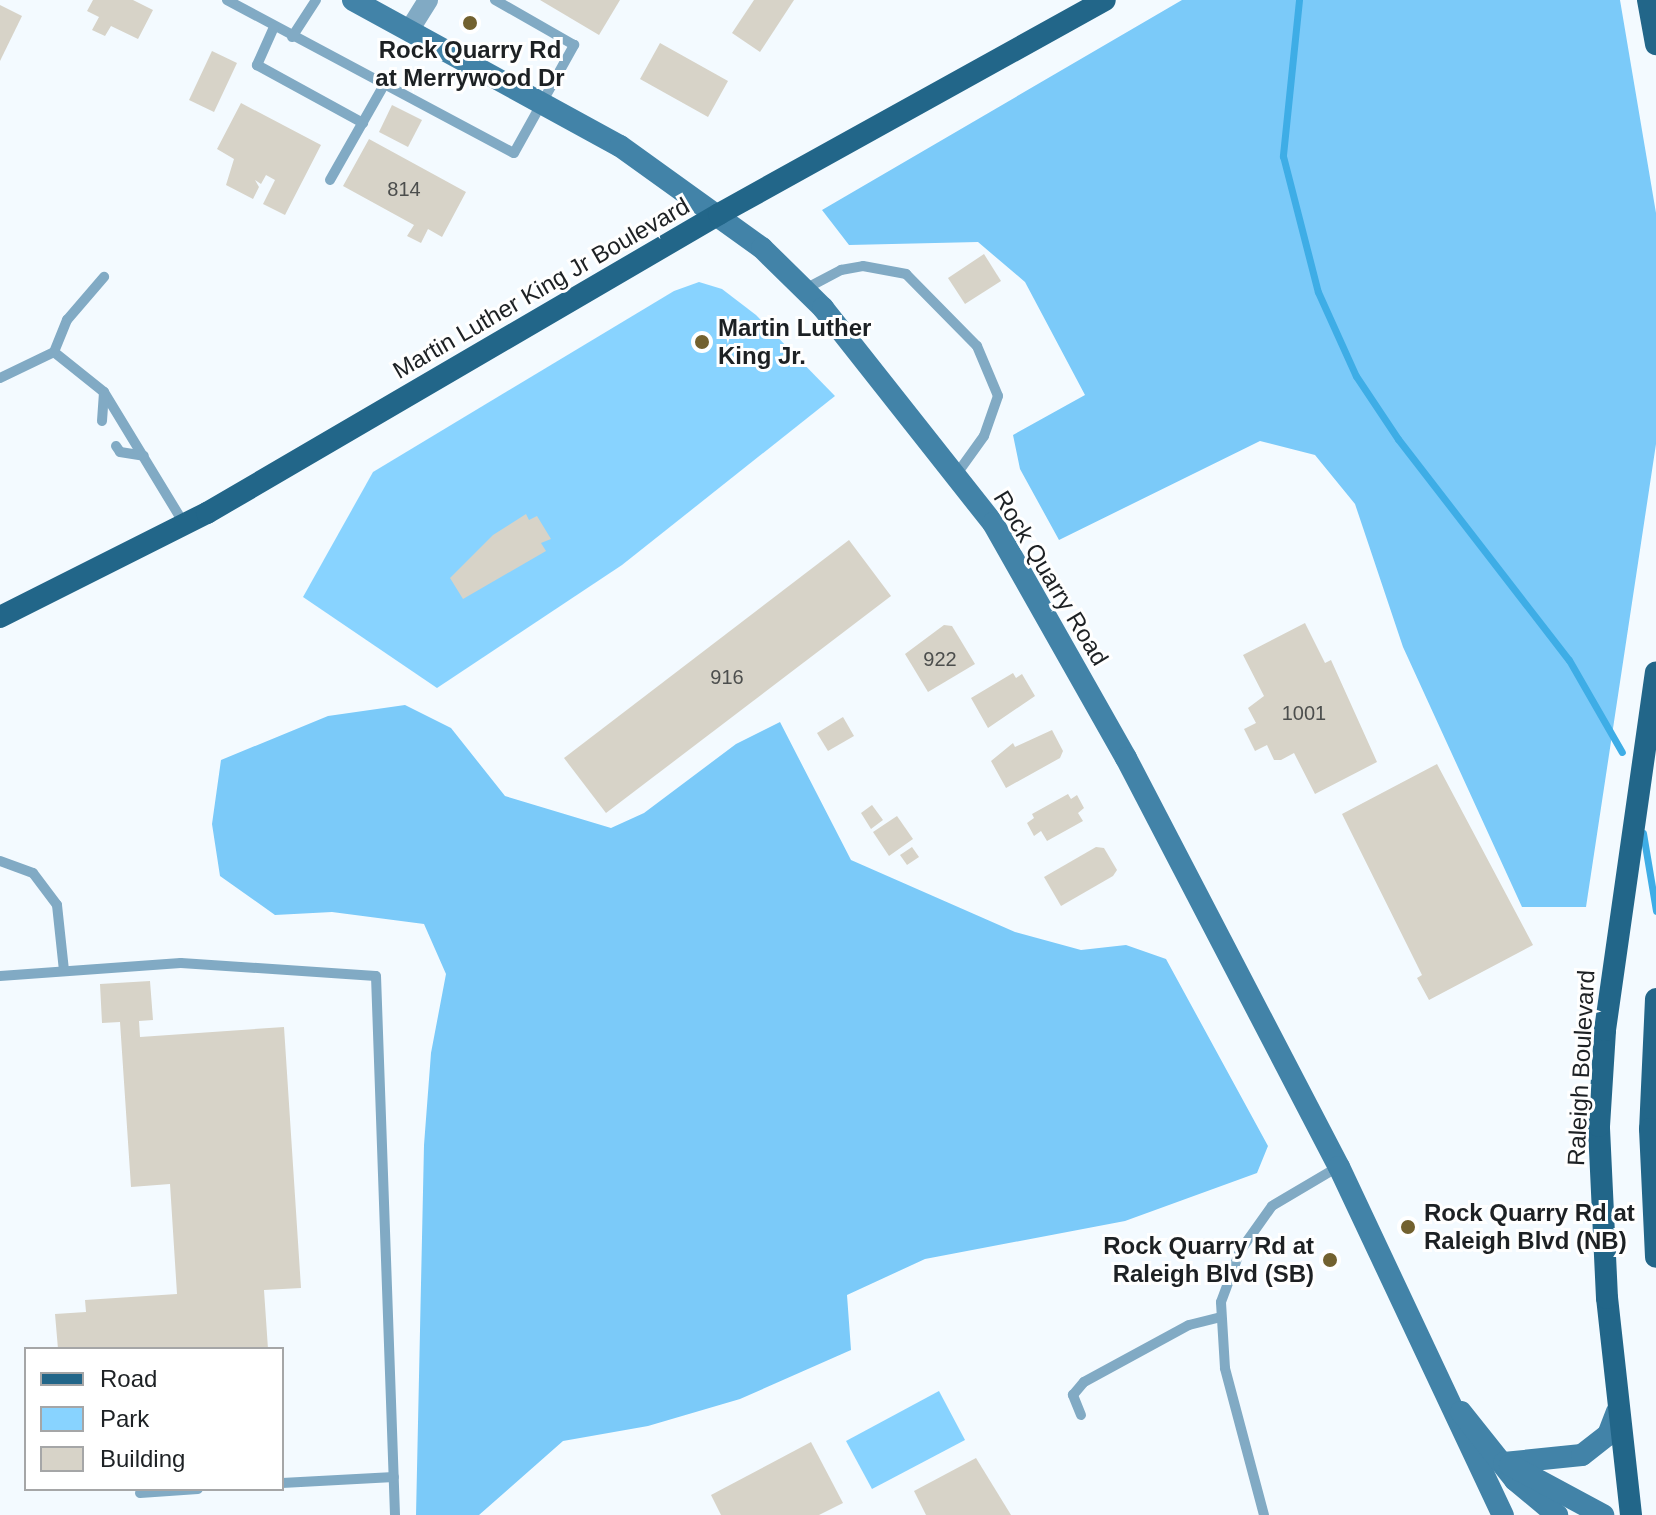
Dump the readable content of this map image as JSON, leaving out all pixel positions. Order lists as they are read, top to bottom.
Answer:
{
  "streets": {
    "main road": ["Martin Luther King Jr Boulevard", "Rock Quarry Road", "Raleigh Boulevard"]
  },
  "crossings": [
    ["Martin Luther King Jr Boulevard", "Rock Quarry Road"]
  ],
  "places": [
    "Rock Quarry Rd at Merrywood Dr",
    "Martin Luther King Jr.",
    "Rock Quarry Rd at Raleigh Blvd (NB)",
    "Rock Quarry Rd at Raleigh Blvd (SB)"
  ],
  "house_numbers": [
    "814",
    "922",
    "916",
    "1001"
  ],
  "legend": ["Road", "Park", "Building"]
}
